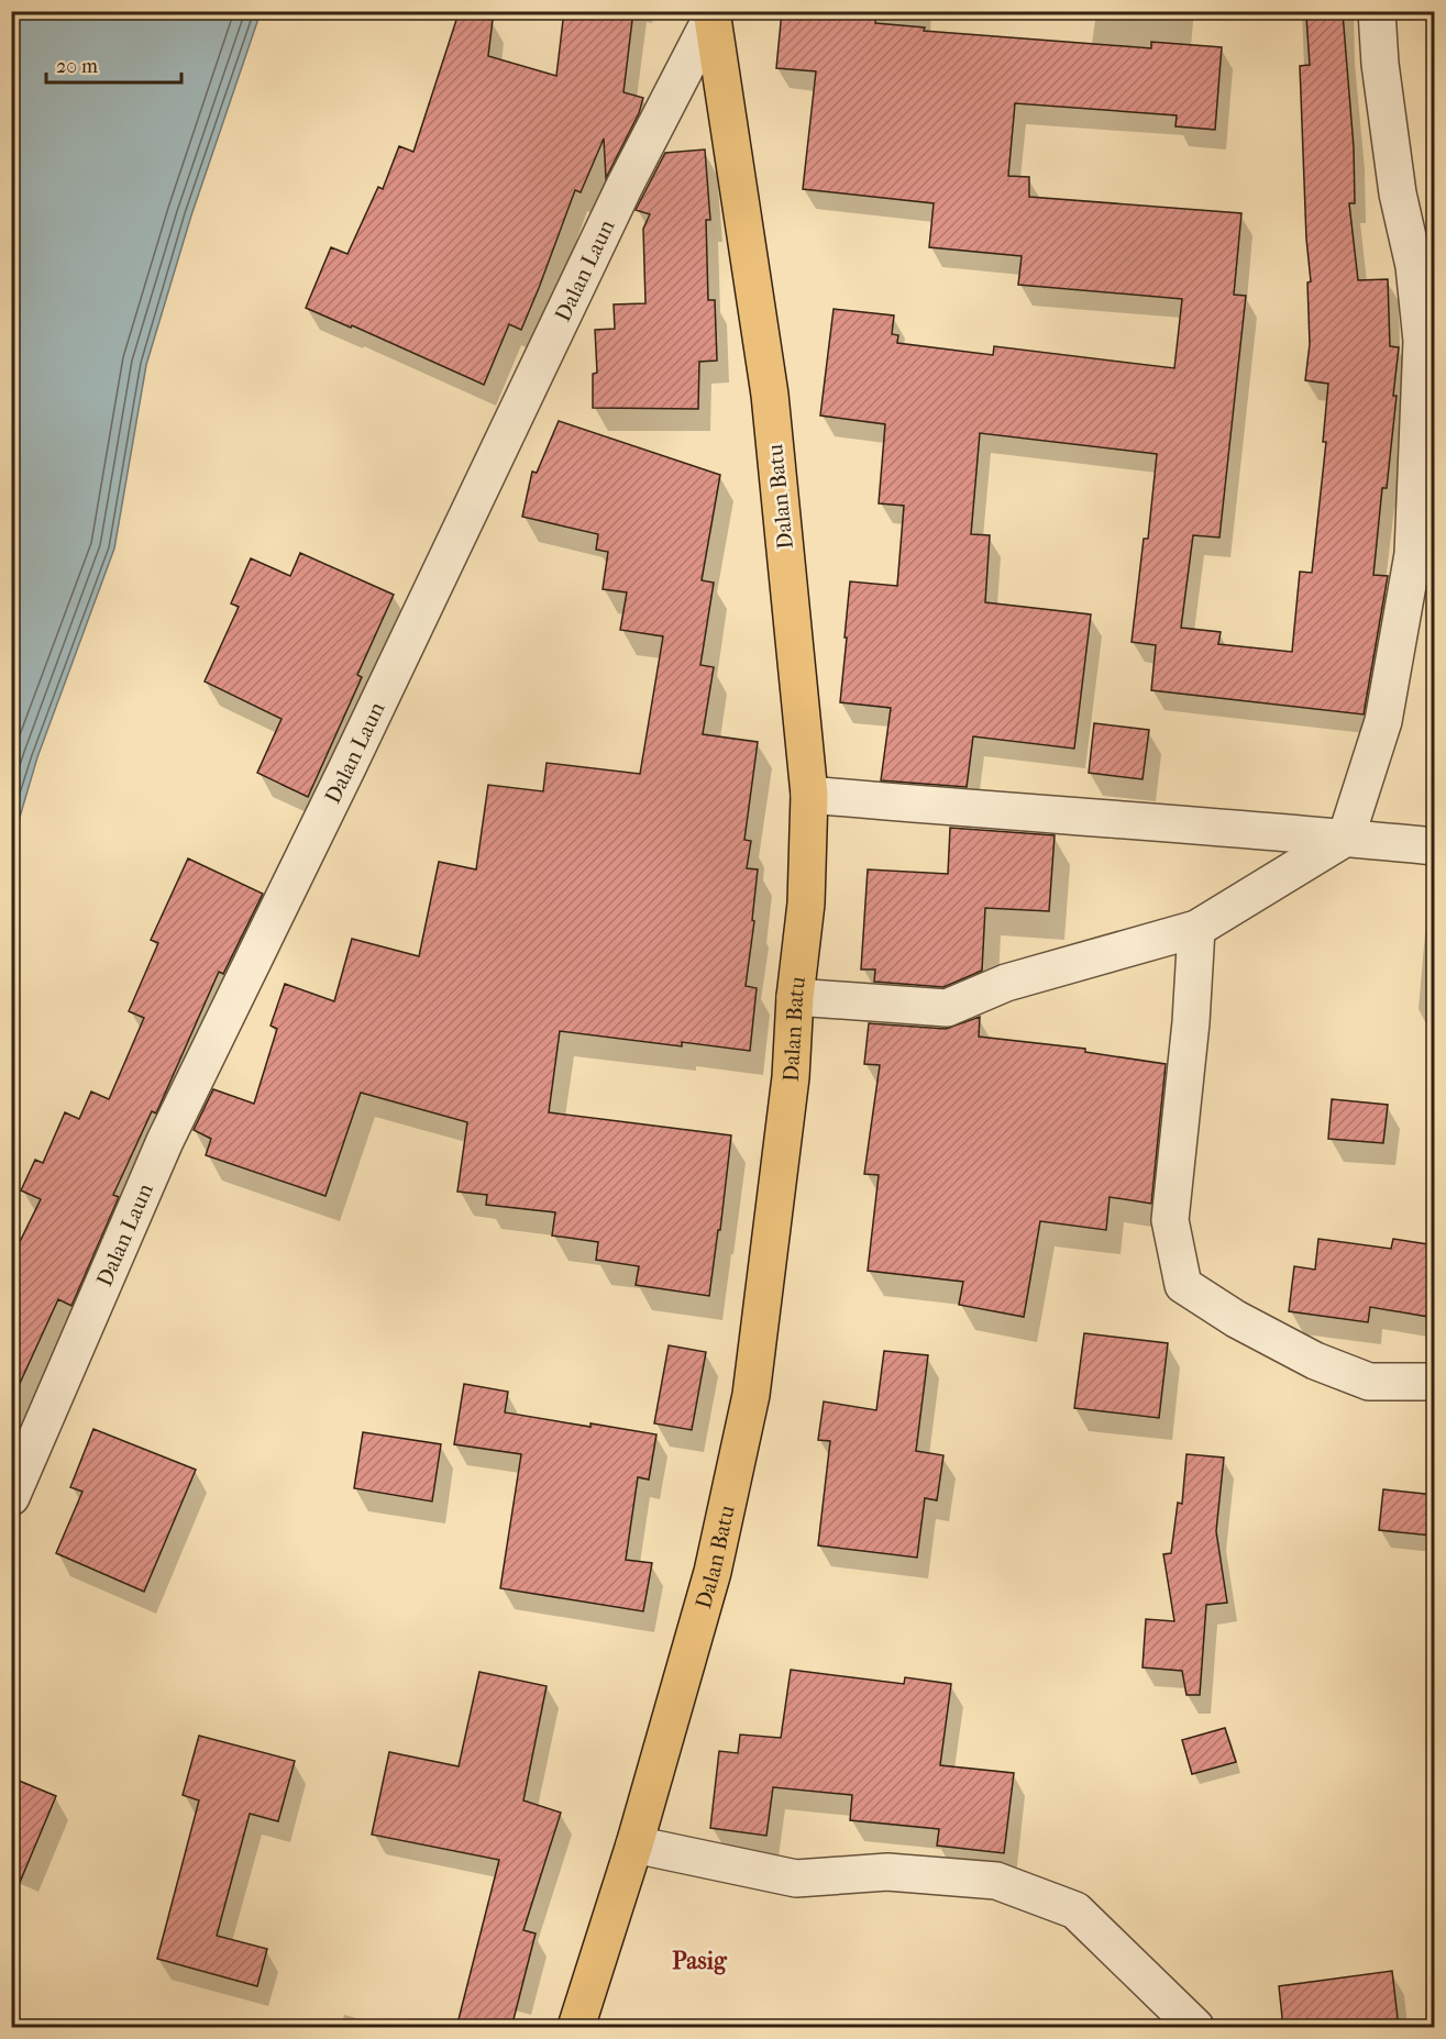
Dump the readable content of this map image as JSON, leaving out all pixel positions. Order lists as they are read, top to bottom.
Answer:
{
  "streets": {
    "main road": ["Dalan Batu"],
    "street": ["Dalan Laun"]
  },
  "crossings": [
    ["Dalan Laun", "Dalan Batu"]
  ],
  "districts": ["Pasig"],
  "scale_bar": "20 m"
}
